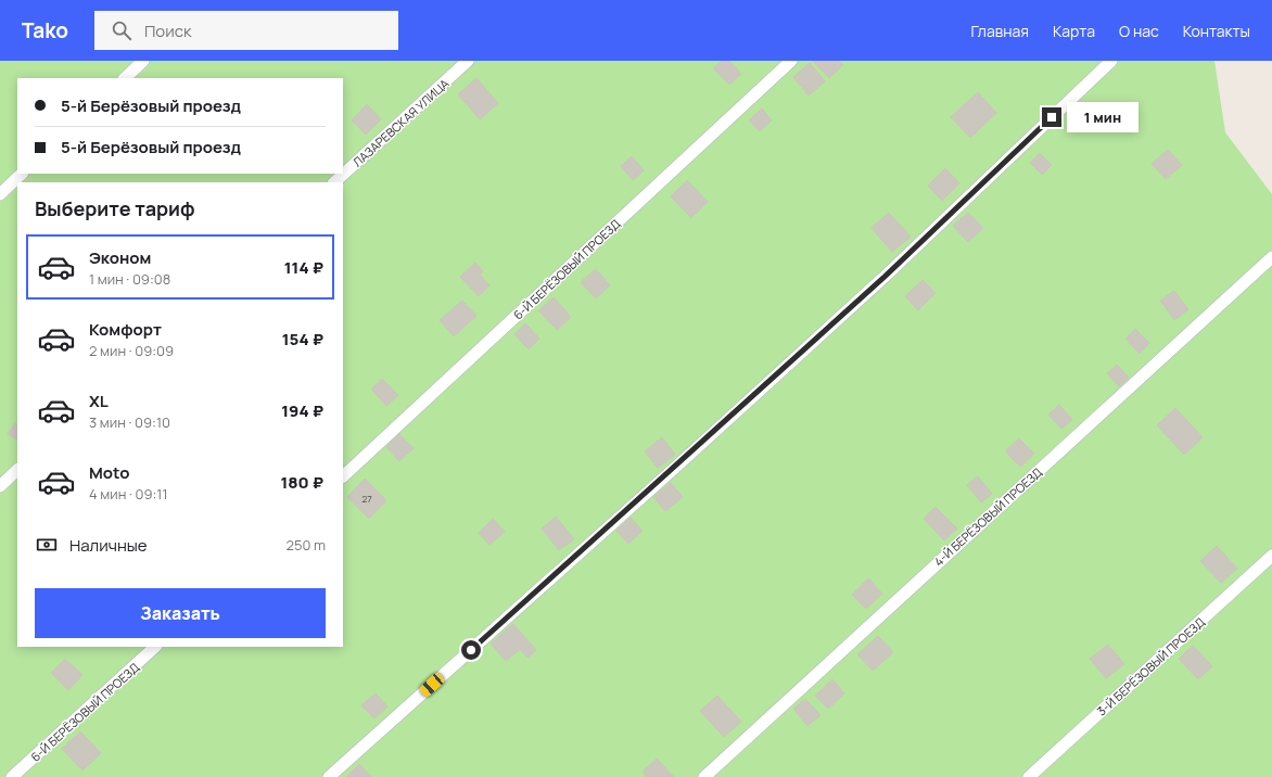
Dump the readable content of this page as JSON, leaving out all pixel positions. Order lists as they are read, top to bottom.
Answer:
{
  "streets": {
    "lane": [
      "ЛАЗАРЕВСКАЯ УЛИЦА",
      "6-Й БЕРЁЗОВЫЙ ПРОЕЗД",
      "4-Й БЕРЁЗОВЫЙ ПРОЕЗД",
      "3-Й БЕРЁЗОВЫЙ ПРОЕЗД"
    ]
  },
  "house_numbers": ["27"],
  "page": {
    "header": "Tako",
    "search": "Поиск",
    "nav": [
      "Главная",
      "Карта",
      "О нас",
      "Контакты"
    ],
    "banner": ["5-й Берёзовый проезд", "5-й Берёзовый проезд"],
    "bubble": "1 мин",
    "heading": "Выберите тариф",
    "list": [
      {
        "name": "Эконом",
        "note": "1 мин · 09:08",
        "value": "114 ₽"
      },
      {
        "name": "Комфорт",
        "note": "2 мин · 09:09",
        "value": "154 ₽"
      },
      {
        "name": "XL",
        "note": "3 мин · 09:10",
        "value": "194 ₽"
      },
      {
        "name": "Moto",
        "note": "4 мин · 09:11",
        "value": "180 ₽"
      }
    ],
    "pay": ["Наличные", "250 m"],
    "buttons": "Заказать"
  }
}
